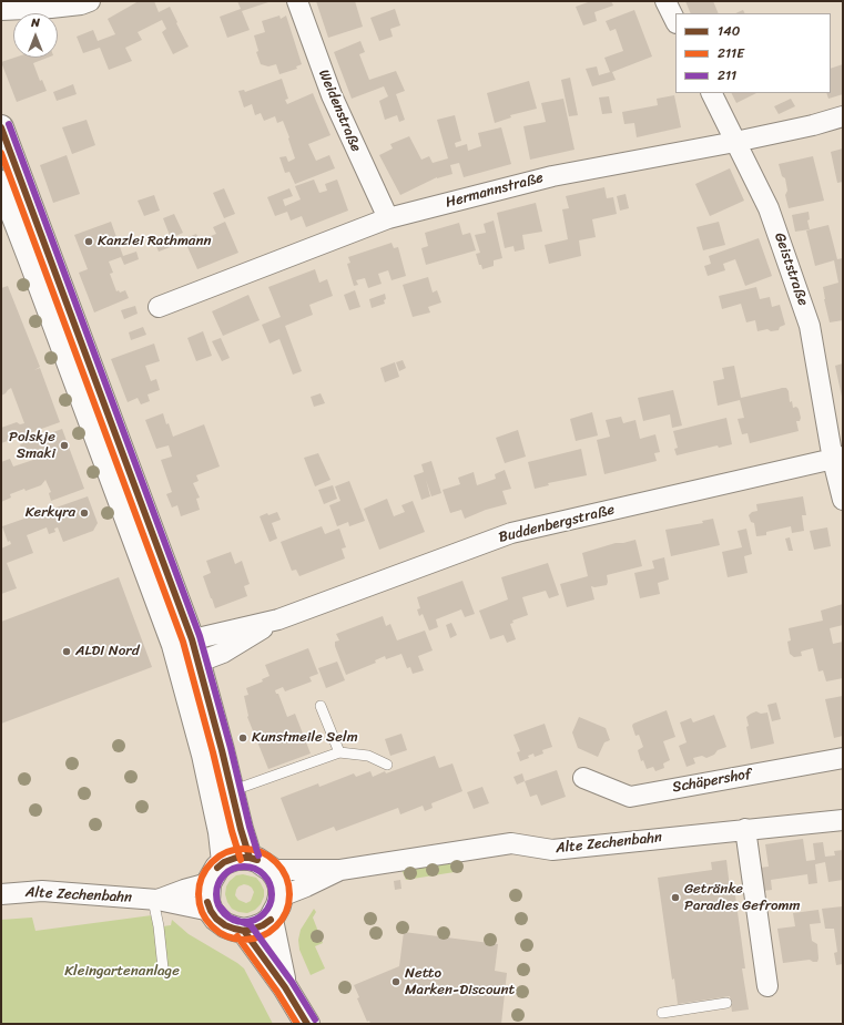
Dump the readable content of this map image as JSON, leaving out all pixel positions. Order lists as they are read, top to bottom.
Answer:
{
  "streets": {
    "street": [
      "Weidenstraße",
      "Hermannstraße",
      "Geiststraße",
      "Buddenbergstraße",
      "Schäpershof",
      "Alte Zechenbahn"
    ]
  },
  "crossings": [
    ["Weidenstraße", "Hermannstraße"],
    ["Hermannstraße", "Geiststraße"],
    ["Geiststraße", "Buddenbergstraße"]
  ],
  "parks": ["Kleingartenanlage"],
  "places": [
    "Kanzlei Rathmann",
    "Polskje Smaki",
    "Kerkyra",
    "ALDI Nord",
    "Kunstmeile Selm",
    "Getränke Paradies Gefromm",
    "Netto Marken-Discount"
  ],
  "lines": ["transit line 211", "transit line 140", "transit line 211E"],
  "legend": ["140", "211E", "211"],
  "north": "top"
}
